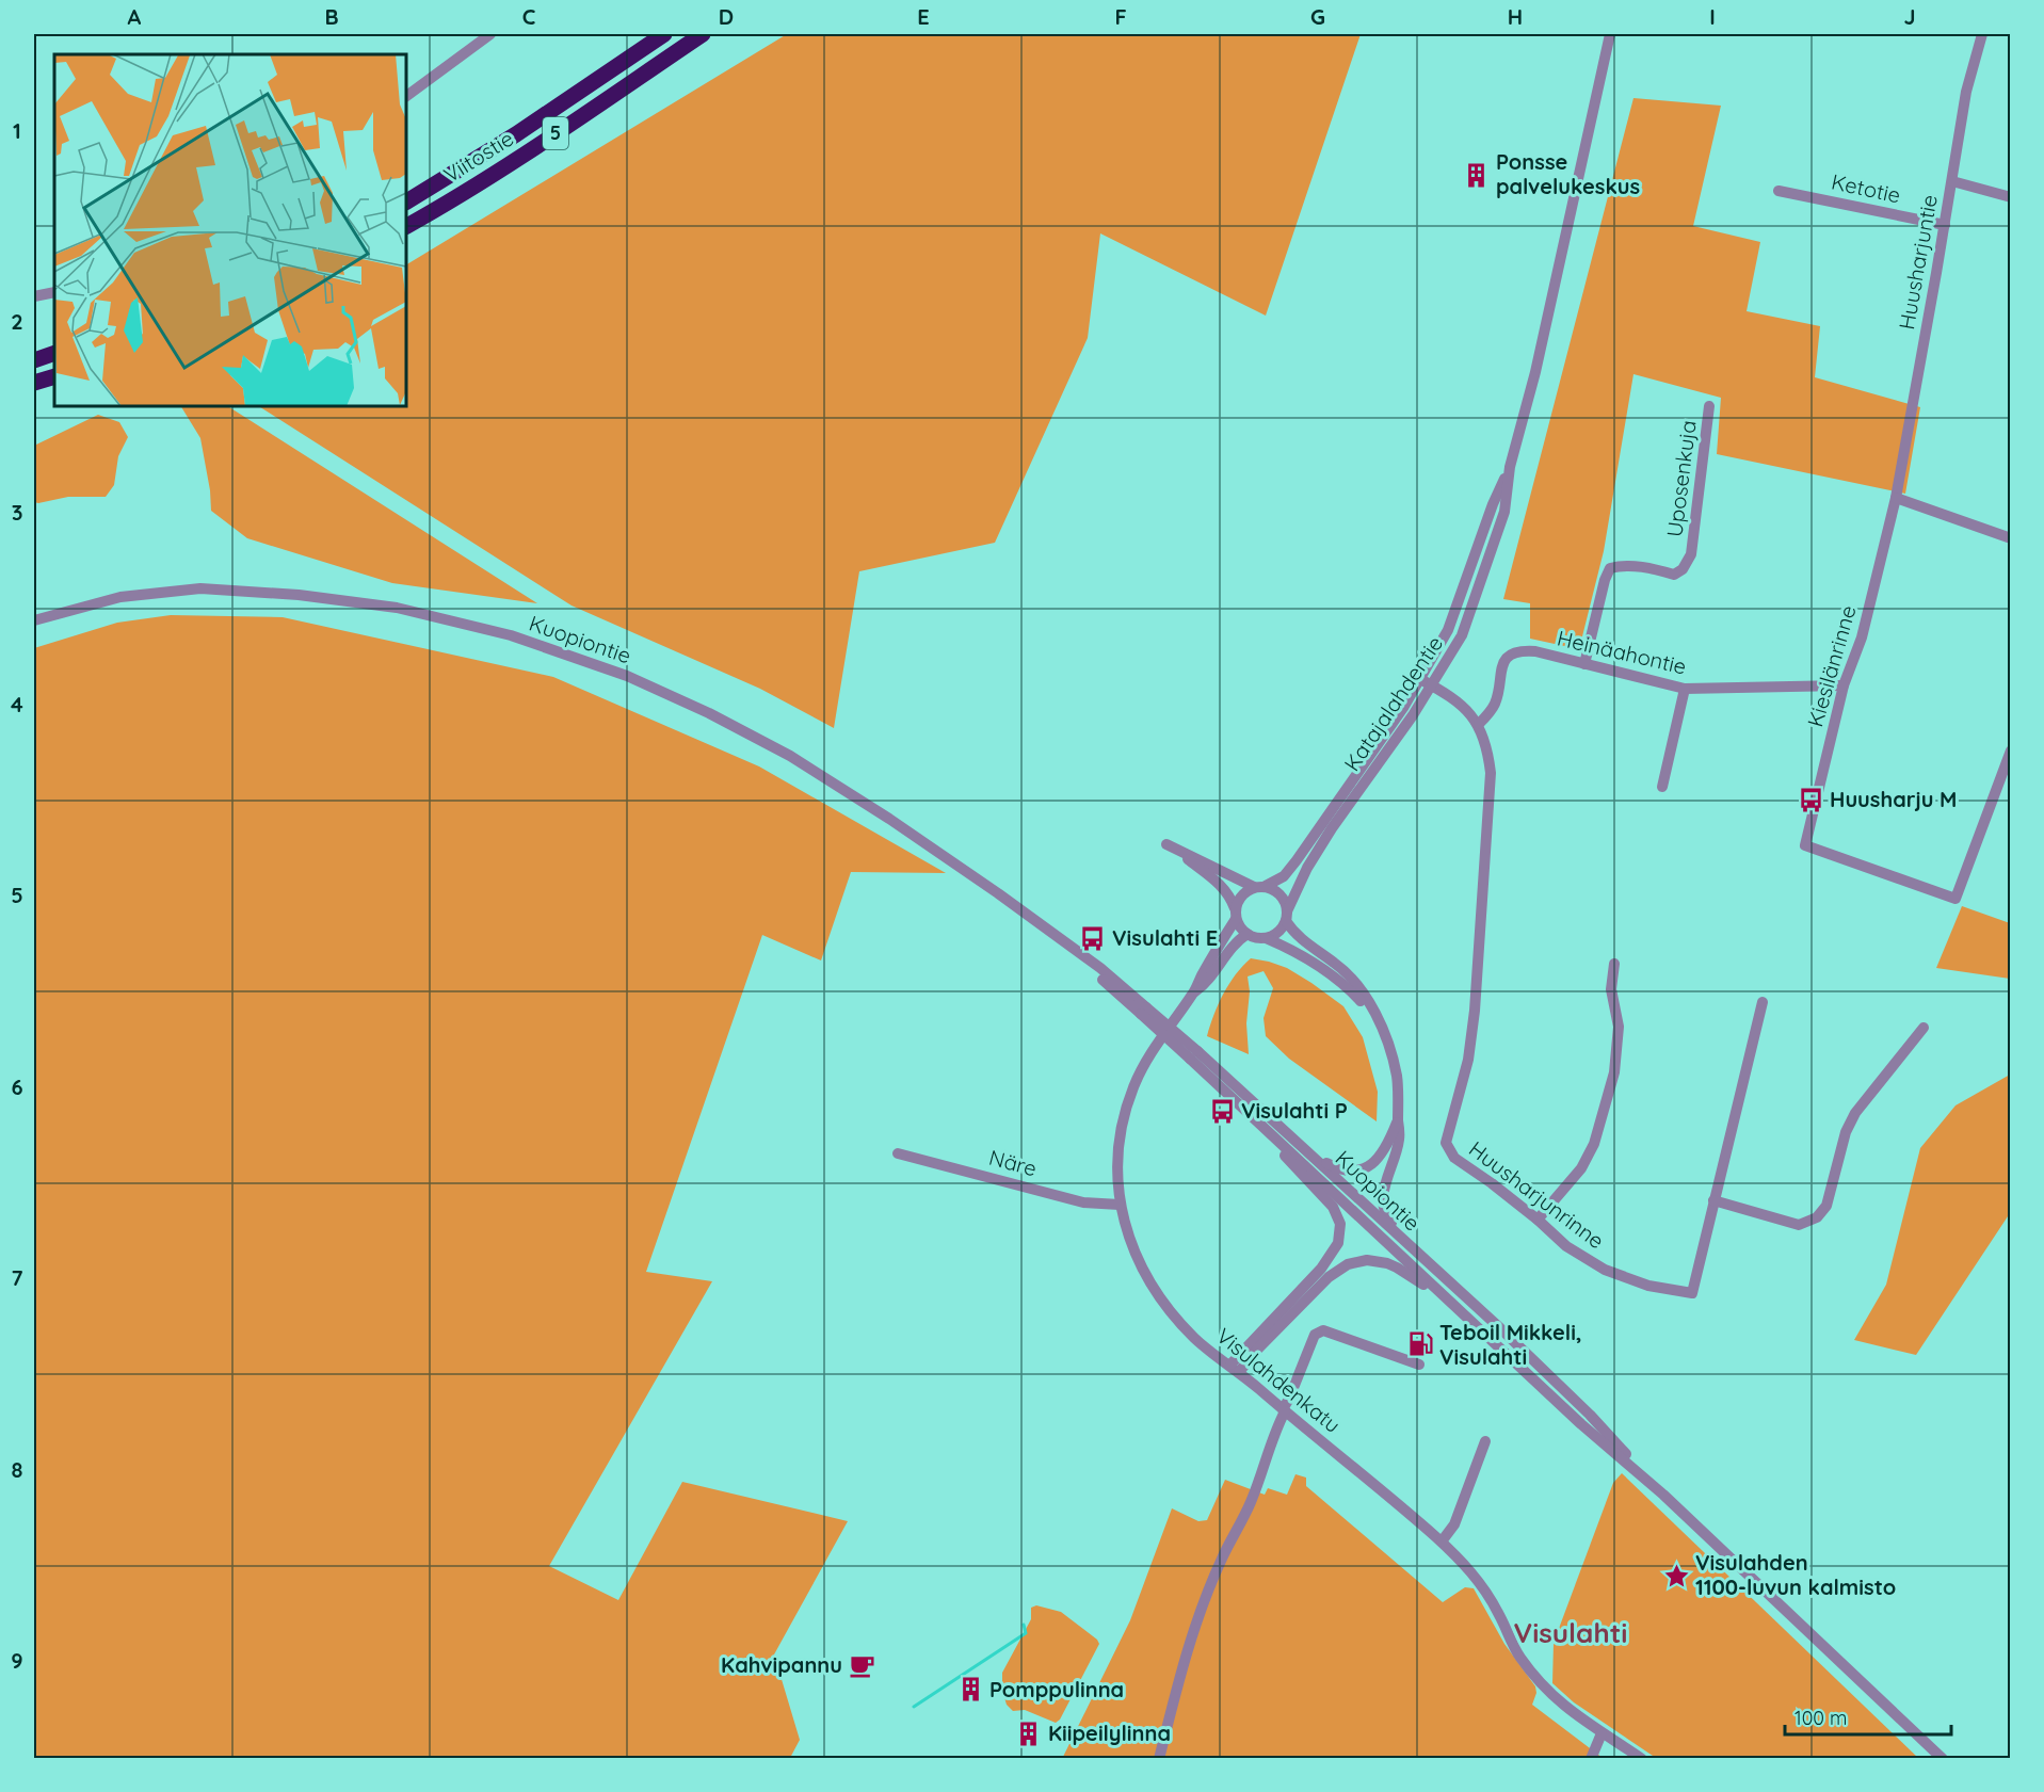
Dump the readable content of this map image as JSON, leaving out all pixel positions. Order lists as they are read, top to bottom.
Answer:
{
  "streets": {
    "highway": ["5", "Viitostie"],
    "street": [
      "Ketotie",
      "Huusharjuntie",
      "Uposenkuja",
      "Kuopiontie",
      "Heinäahontie",
      "Kiesilänrinne",
      "Katajalahdentie",
      "Näre",
      "Huusharjunrinne",
      "Visulahdenkatu"
    ]
  },
  "crossings": [
    ["Ketotie", "Huusharjuntie"],
    ["Huusharjuntie", "Kiesilänrinne"],
    ["Uposenkuja", "Heinäahontie"],
    ["Heinäahontie", "Kiesilänrinne"],
    ["Heinäahontie", "Huusharjunrinne"],
    ["Katajalahdentie", "Huusharjunrinne"],
    ["Katajalahdentie", "Visulahdenkatu"],
    ["Näre", "Visulahdenkatu"]
  ],
  "districts": ["Visulahti"],
  "places": {
    "building": ["Ponsse palvelukeskus", "Pomppulinna", "Kiipeilylinna"],
    "bus stop": ["Huusharju M", "Visulahti E", "Visulahti P"],
    "fuel station": ["Teboil Mikkeli, Visulahti"],
    "place": ["Visulahden 1100-luvun kalmisto"],
    "cafe": ["Kahvipannu"]
  },
  "scale_bar": "100 m",
  "grid": {
    "columns": [
      "A",
      "B",
      "C",
      "D",
      "E",
      "F",
      "G",
      "H",
      "I",
      "J"
    ],
    "rows": [
      "1",
      "2",
      "3",
      "4",
      "5",
      "6",
      "7",
      "8",
      "9"
    ]
  }
}
